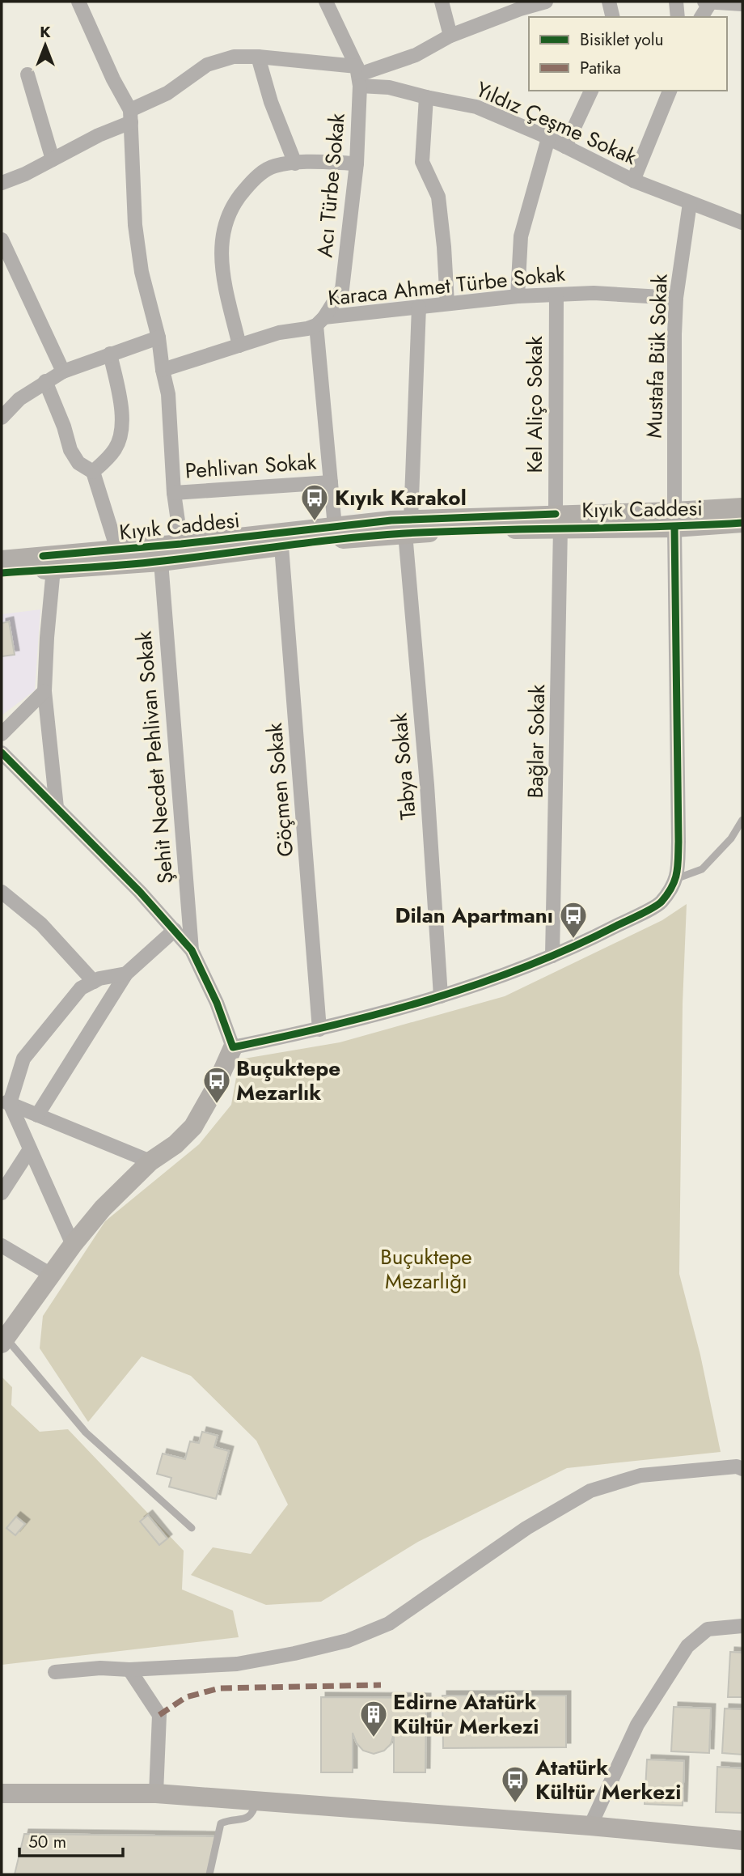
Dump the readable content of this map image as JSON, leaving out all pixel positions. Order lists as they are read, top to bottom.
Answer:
{
  "streets": {
    "main road": ["Kıyık Caddesi"],
    "street": [
      "Yıldız Çeşme Sokak",
      "Acı Türbe Sokak",
      "Karaca Ahmet Türbe Sokak",
      "Mustafa Bük Sokak",
      "Kel Aliço Sokak",
      "Pehlivan Sokak",
      "Bağlar Sokak",
      "Şehit Necdet Pehlivan Sokak",
      "Tabya Sokak",
      "Göçmen Sokak"
    ]
  },
  "crossings": [
    ["Yıldız Çeşme Sokak", "Acı Türbe Sokak"],
    ["Yıldız Çeşme Sokak", "Mustafa Bük Sokak"],
    ["Acı Türbe Sokak", "Karaca Ahmet Türbe Sokak"],
    ["Karaca Ahmet Türbe Sokak", "Mustafa Bük Sokak"],
    ["Karaca Ahmet Türbe Sokak", "Kel Aliço Sokak"],
    ["Karaca Ahmet Türbe Sokak", "Tabya Sokak"],
    ["Mustafa Bük Sokak", "Kıyık Caddesi"],
    ["Kel Aliço Sokak", "Kıyık Caddesi"],
    ["Kel Aliço Sokak", "Bağlar Sokak"],
    ["Kıyık Caddesi", "Bağlar Sokak"],
    ["Kıyık Caddesi", "Şehit Necdet Pehlivan Sokak"],
    ["Kıyık Caddesi", "Tabya Sokak"],
    ["Kıyık Caddesi", "Göçmen Sokak"]
  ],
  "parks": ["Buçuktepe Mezarlığı"],
  "places": {
    "bus stop": [
      "Kıyık Karakol",
      "Dilan Apartmanı",
      "Buçuktepe Mezarlık",
      "Atatürk Kültür Merkezi"
    ],
    "building": ["Edirne Atatürk Kültür Merkezi"]
  },
  "legend": ["Bisiklet yolu", "Patika"],
  "scale_bar": "50 m",
  "north": "top"
}
